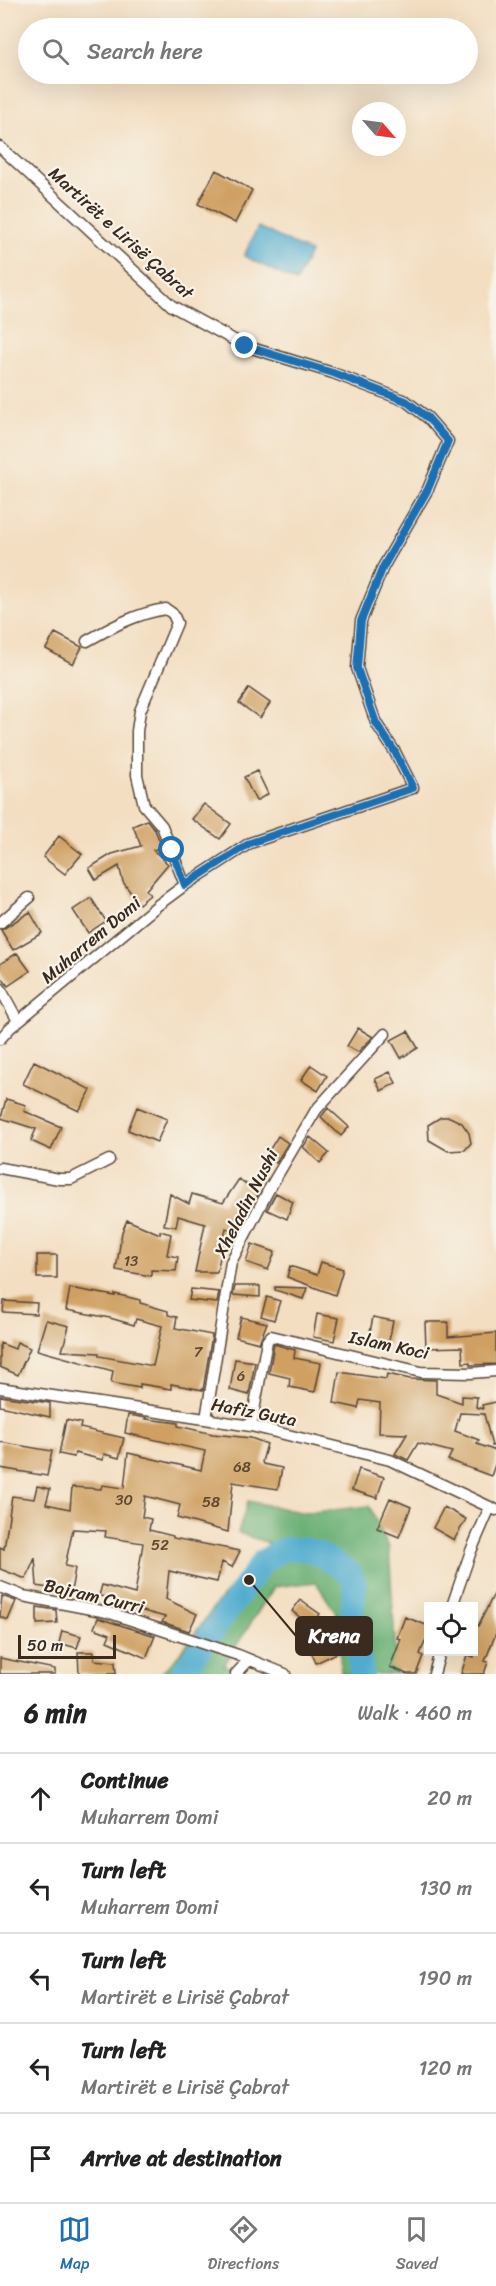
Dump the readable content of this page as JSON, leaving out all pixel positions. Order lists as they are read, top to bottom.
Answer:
{
  "streets": {
    "street": [
      "Martirët e Lirisë Çabrat",
      "Muharrem Domi",
      "Xheladin Nushi",
      "Islam Koci",
      "Hafiz Guta",
      "Bajram Curri"
    ]
  },
  "crossings": [
    ["Martirët e Lirisë Çabrat", "Muharrem Domi"],
    ["Xheladin Nushi", "Hafiz Guta"],
    ["Islam Koci", "Hafiz Guta"]
  ],
  "places": ["Krena"],
  "house_numbers": [
    "13",
    "7",
    "6",
    "68",
    "30",
    "58",
    "52"
  ],
  "scale_bar": "50 m",
  "north": "bottom right",
  "page": {
    "search": "Search here",
    "scale": "50 m",
    "heading": ["6 min", "Walk · 460 m"],
    "list": [
      ["Continue", "Muharrem Domi", "20 m"],
      ["Turn left", "Muharrem Domi", "130 m"],
      ["Turn left", "Martirët e Lirisë Çabrat", "190 m"],
      ["Turn left", "Martirët e Lirisë Çabrat", "120 m"],
      "Arrive at destination"
    ],
    "nav": ["Map", "Directions", "Saved"]
  }
}
